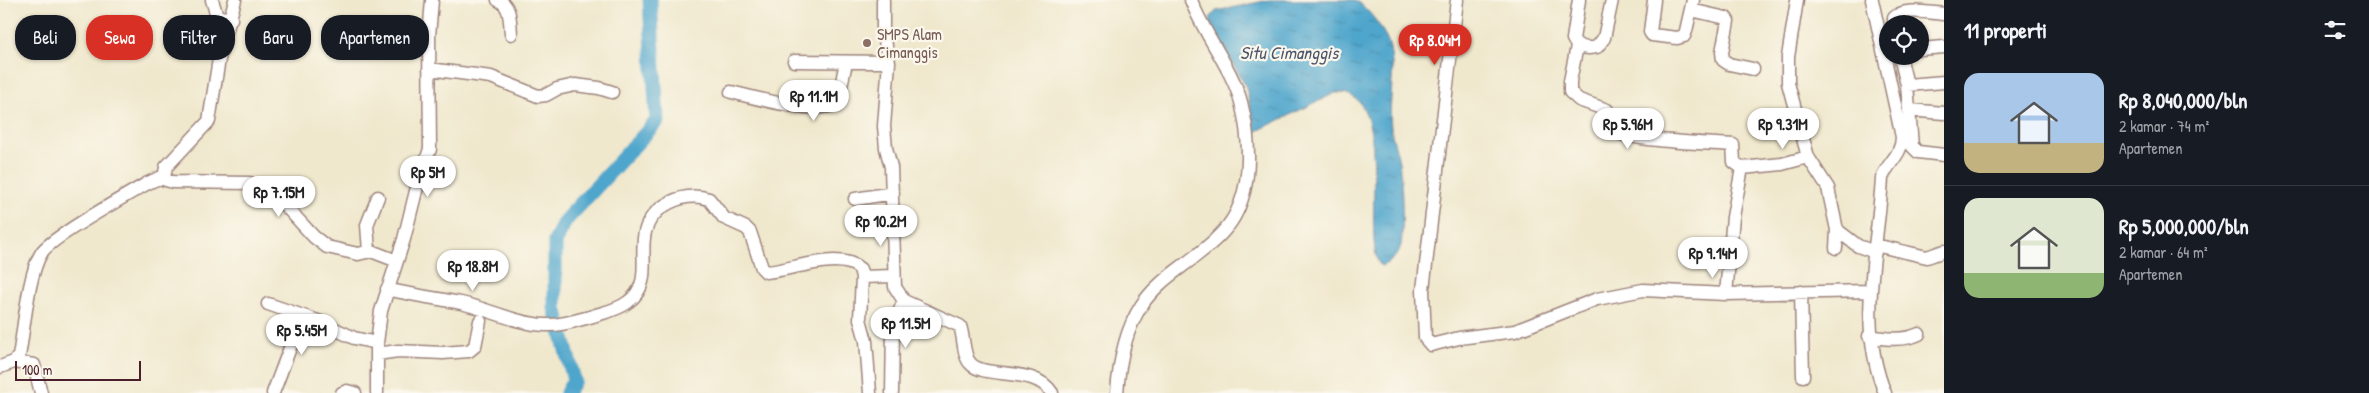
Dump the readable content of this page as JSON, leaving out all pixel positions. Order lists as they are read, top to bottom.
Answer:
{
  "water": ["Situ Cimanggis"],
  "places": ["SMPS Alam Cimanggis"],
  "scale_bar": "100 m",
  "page": {
    "heading": "11 properti",
    "chip": [
      "Beli",
      "Sewa",
      "Filter",
      "Baru",
      "Apartemen"
    ],
    "price": [
      "Rp 8.04M",
      "Rp 11.1M",
      "Rp 5.96M",
      "Rp 9.31M",
      "Rp 5M",
      "Rp 7.15M",
      "Rp 10.2M",
      "Rp 9.14M",
      "Rp 18.8M",
      "Rp 11.5M",
      "Rp 5.45M"
    ],
    "list": [
      {
        "name": "Rp 8,040,000/bln",
        "note": "2 kamar · 74 m² · Apartemen"
      },
      {
        "name": "Rp 5,000,000/bln",
        "note": "2 kamar · 64 m² · Apartemen"
      }
    ],
    "scale": "100 m"
  }
}
